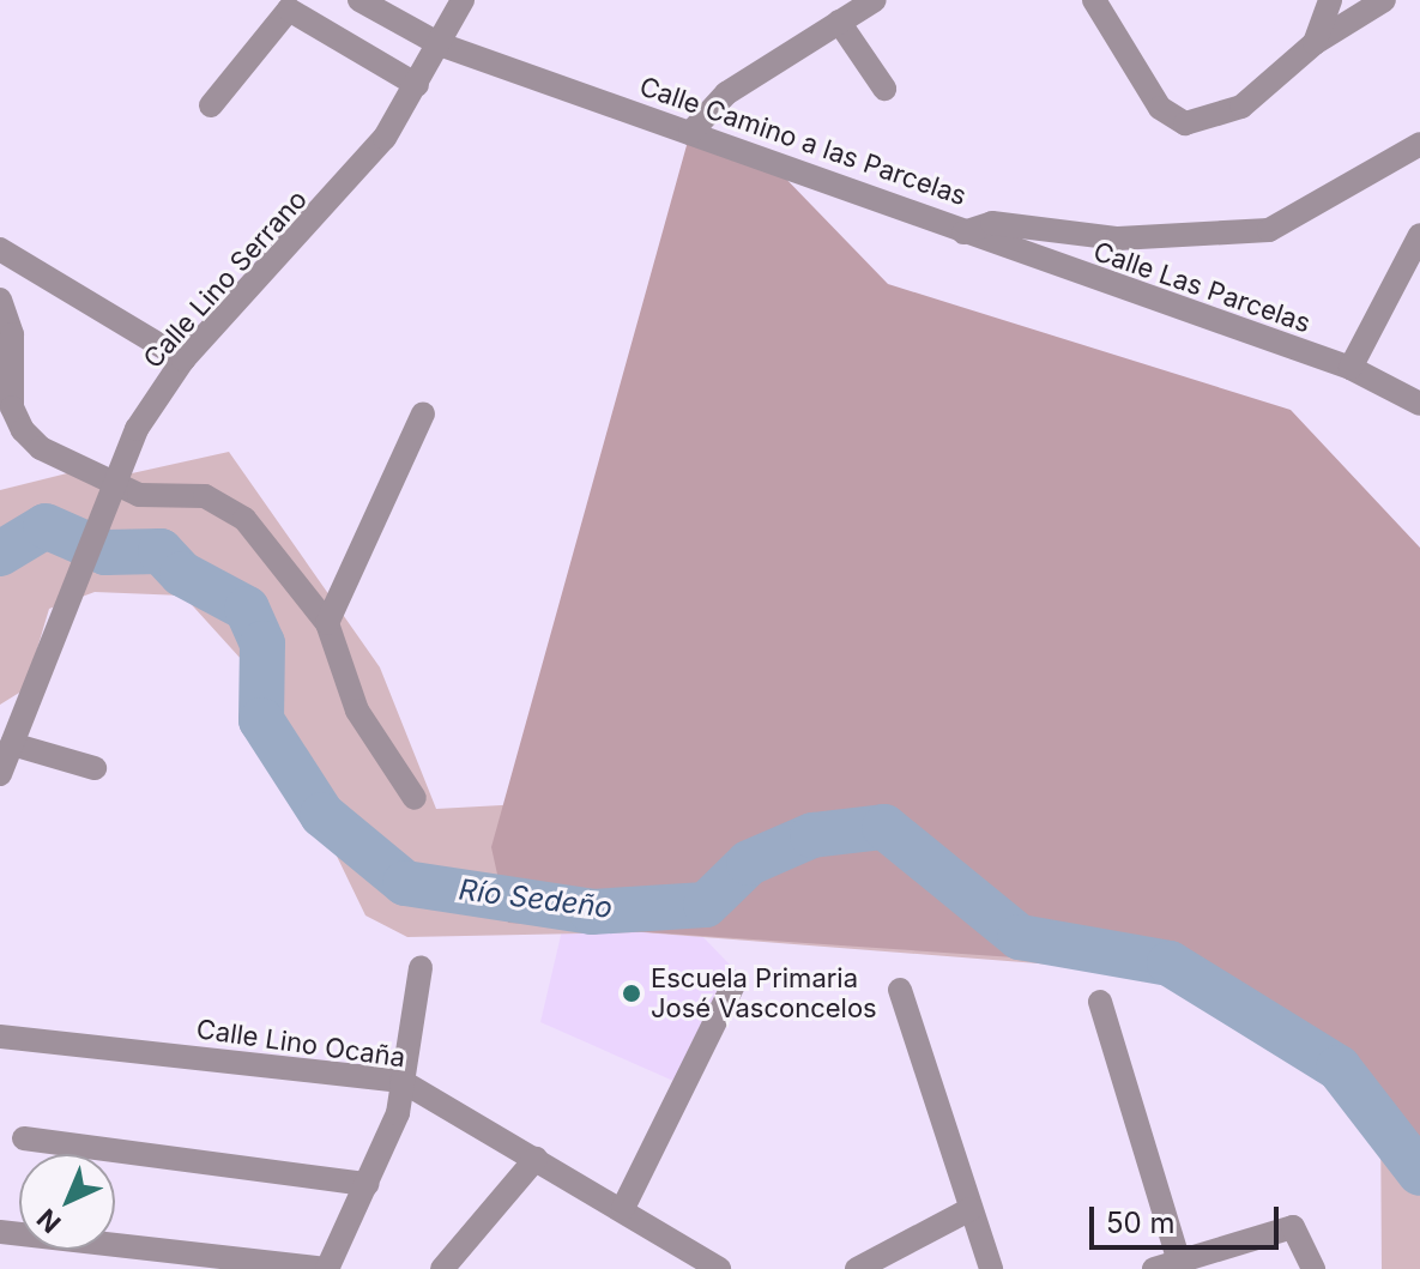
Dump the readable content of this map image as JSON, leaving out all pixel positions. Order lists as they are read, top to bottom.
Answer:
{
  "streets": {
    "street": [
      "Calle Camino a las Parcelas",
      "Calle Lino Serrano",
      "Calle Las Parcelas",
      "Calle Lino Ocaña"
    ]
  },
  "crossings": [
    ["Calle Camino a las Parcelas", "Calle Lino Serrano"],
    ["Calle Camino a las Parcelas", "Calle Las Parcelas"]
  ],
  "water": ["Río Sedeño"],
  "places": ["Escuela Primaria José Vasconcelos"],
  "scale_bar": "50 m",
  "north": "bottom left"
}
